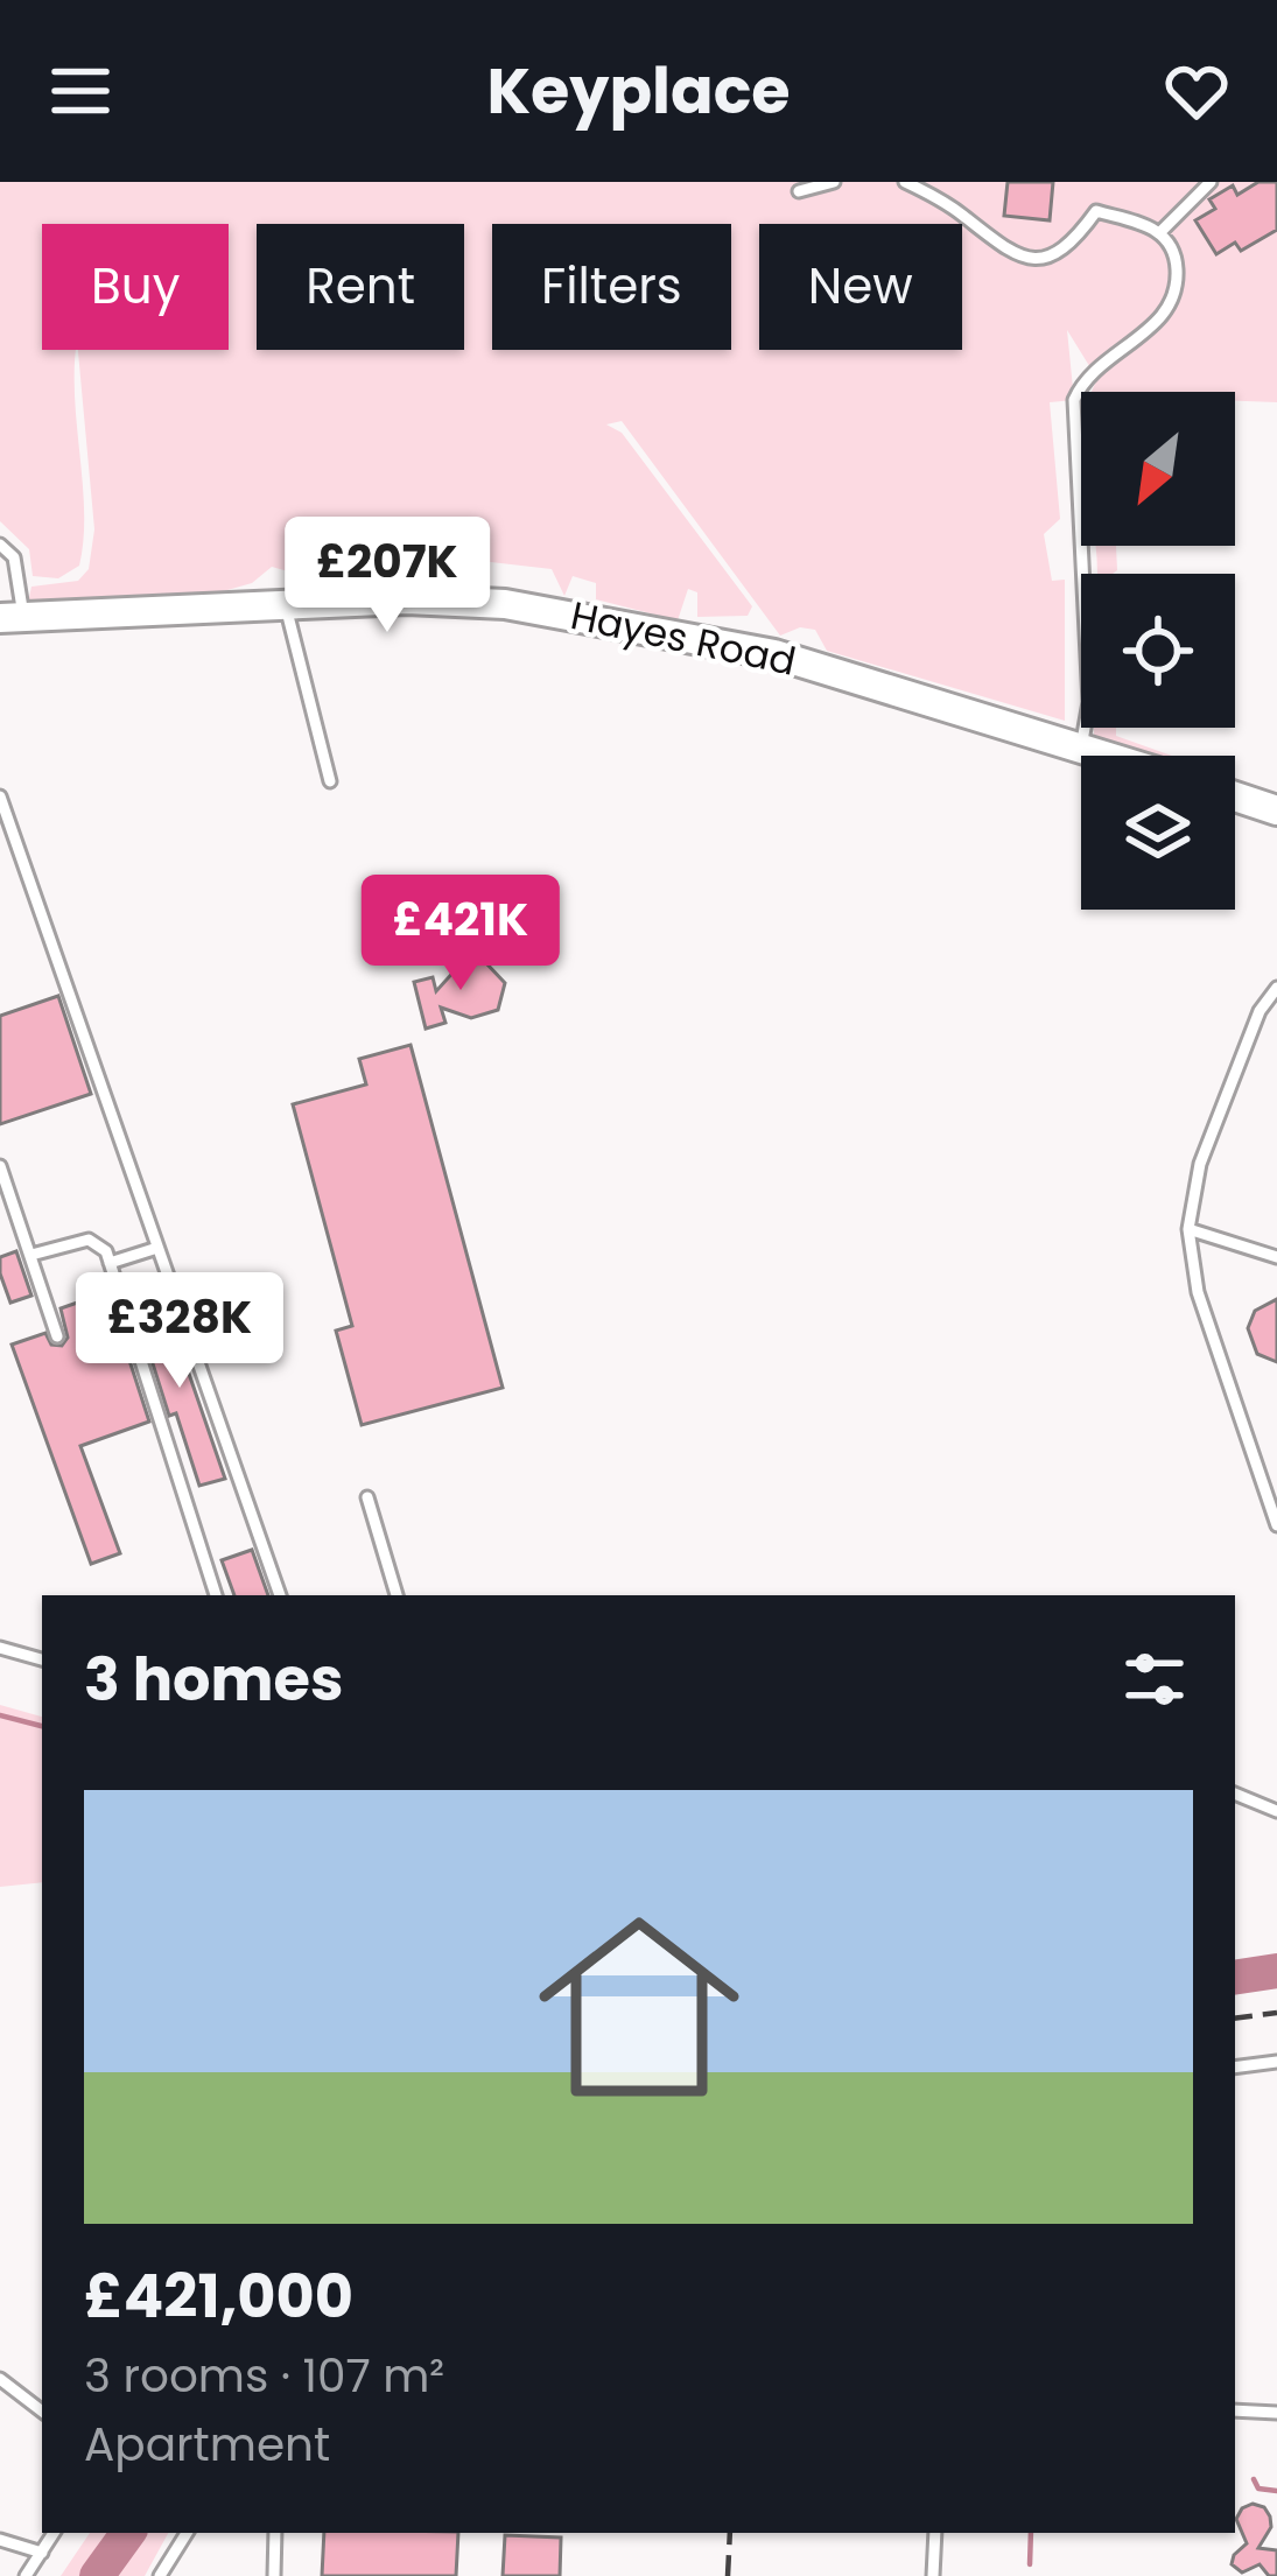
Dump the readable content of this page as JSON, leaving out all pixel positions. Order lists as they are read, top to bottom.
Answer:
{
  "streets": {
    "street": ["Hayes Road"]
  },
  "north": "bottom left",
  "page": {
    "header": "Keyplace",
    "chip": [
      "Buy",
      "Rent",
      "Filters",
      "New"
    ],
    "price": ["£207K", "£421K", "£328K"],
    "heading": "3 homes",
    "list": [
      {
        "name": "£421,000",
        "note": "3 rooms · 107 m² · Apartment"
      }
    ]
  }
}
